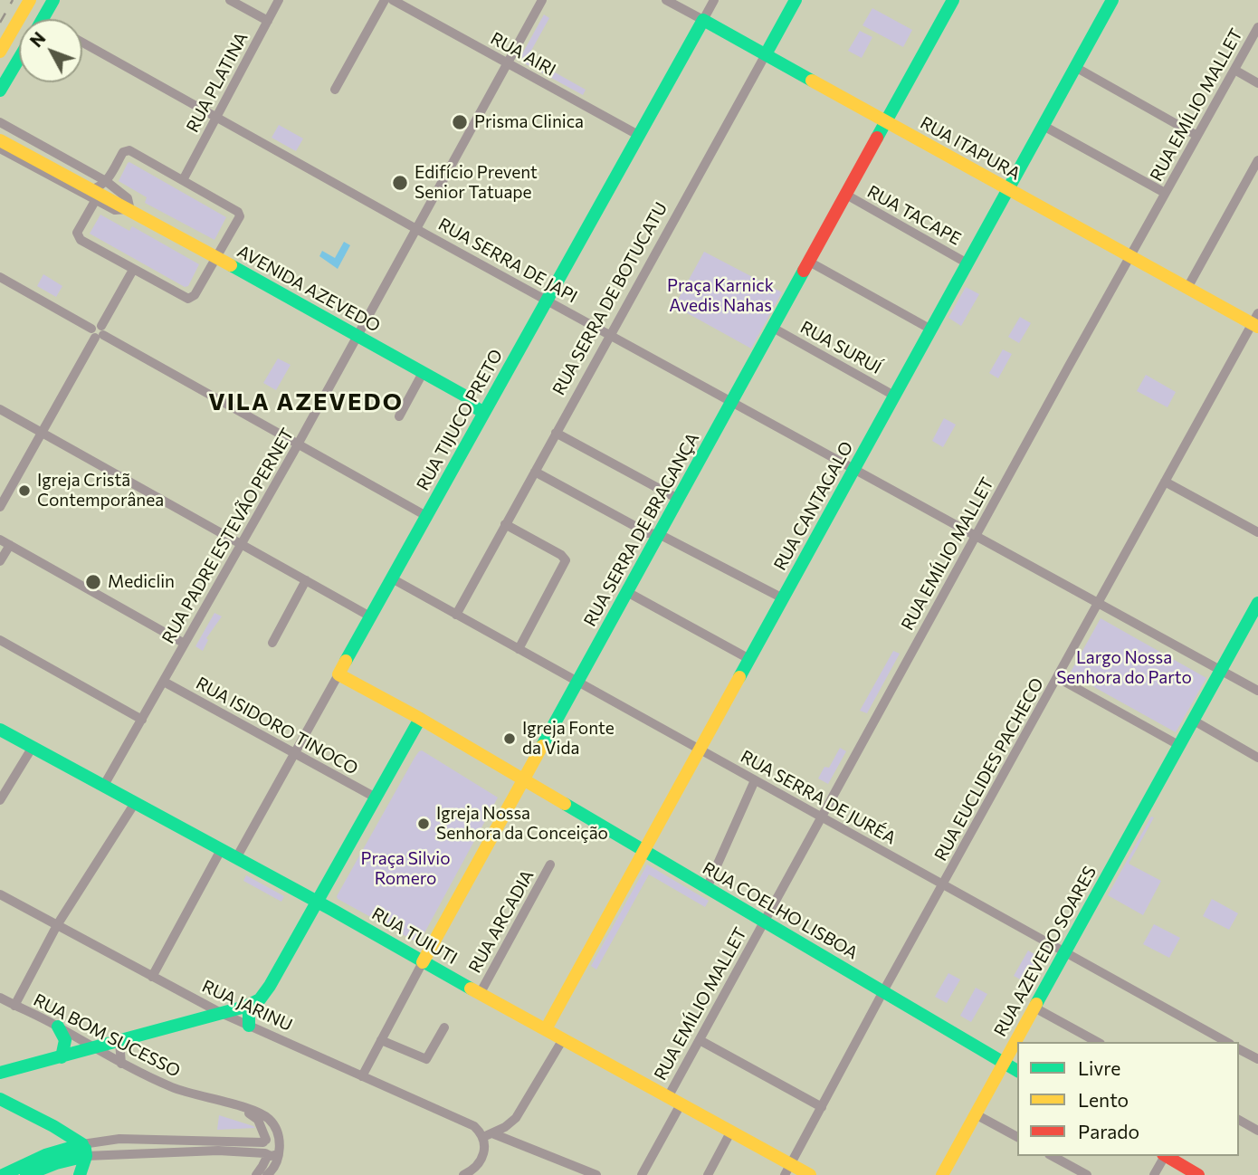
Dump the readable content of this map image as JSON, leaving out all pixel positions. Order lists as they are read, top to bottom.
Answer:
{
  "streets": {
    "main road": [
      "RUA ITAPURA",
      "AVENIDA AZEVEDO",
      "RUA SERRA DE BOTUCATU",
      "RUA TIJUCO PRETO",
      "RUA CANTAGALO",
      "RUA SERRA DE BRAGANÇA",
      "RUA COELHO LISBOA",
      "RUA TUIUTI",
      "RUA AZEVEDO SOARES"
    ],
    "street": [
      "RUA AIRI",
      "RUA PLATINA",
      "RUA EMÍLIO MALLET",
      "RUA TACAPE",
      "RUA SERRA DE JAPI",
      "RUA SURUÍ",
      "RUA PADRE ESTEVÃO PERNET",
      "RUA ISIDORO TINOCO",
      "RUA EUCLIDES PACHECO",
      "RUA SERRA DE JURÉA",
      "RUA ARCADIA",
      "RUA JARINU",
      "RUA BOM SUCESSO"
    ]
  },
  "crossings": [
    ["RUA AIRI", "RUA TIJUCO PRETO"],
    ["RUA AIRI", "RUA PADRE ESTEVÃO PERNET"],
    ["RUA PLATINA", "RUA SERRA DE JAPI"],
    ["RUA EMÍLIO MALLET", "RUA ITAPURA"],
    ["RUA EMÍLIO MALLET", "RUA SERRA DE JAPI"],
    ["RUA EMÍLIO MALLET", "RUA SERRA DE JURÉA"],
    ["RUA EMÍLIO MALLET", "RUA COELHO LISBOA"],
    ["RUA EMÍLIO MALLET", "RUA TUIUTI"],
    ["RUA ITAPURA", "RUA SERRA DE BOTUCATU"],
    ["RUA ITAPURA", "RUA TIJUCO PRETO"],
    ["RUA ITAPURA", "RUA CANTAGALO"],
    ["RUA ITAPURA", "RUA SERRA DE BRAGANÇA"],
    ["RUA ITAPURA", "RUA EUCLIDES PACHECO"],
    ["RUA TACAPE", "RUA CANTAGALO"],
    ["RUA TACAPE", "RUA SERRA DE BRAGANÇA"],
    ["RUA SERRA DE JAPI", "RUA SERRA DE BOTUCATU"],
    ["RUA SERRA DE JAPI", "RUA TIJUCO PRETO"],
    ["RUA SERRA DE JAPI", "RUA CANTAGALO"],
    ["RUA SERRA DE JAPI", "RUA SERRA DE BRAGANÇA"],
    ["RUA SERRA DE JAPI", "RUA PADRE ESTEVÃO PERNET"],
    ["RUA SERRA DE JAPI", "RUA EUCLIDES PACHECO"],
    ["AVENIDA AZEVEDO", "RUA TIJUCO PRETO"],
    ["AVENIDA AZEVEDO", "RUA PADRE ESTEVÃO PERNET"],
    ["RUA SERRA DE BOTUCATU", "RUA SERRA DE JURÉA"],
    ["RUA SURUÍ", "RUA CANTAGALO"],
    ["RUA SURUÍ", "RUA SERRA DE BRAGANÇA"],
    ["RUA TIJUCO PRETO", "RUA ISIDORO TINOCO"],
    ["RUA TIJUCO PRETO", "RUA SERRA DE JURÉA"],
    ["RUA TIJUCO PRETO", "RUA TUIUTI"],
    ["RUA CANTAGALO", "RUA SERRA DE JURÉA"],
    ["RUA CANTAGALO", "RUA COELHO LISBOA"],
    ["RUA CANTAGALO", "RUA TUIUTI"],
    ["RUA SERRA DE BRAGANÇA", "RUA SERRA DE JURÉA"],
    ["RUA SERRA DE BRAGANÇA", "RUA COELHO LISBOA"],
    ["RUA SERRA DE BRAGANÇA", "RUA TUIUTI"],
    ["RUA SERRA DE BRAGANÇA", "RUA JARINU"],
    ["RUA PADRE ESTEVÃO PERNET", "RUA ISIDORO TINOCO"],
    ["RUA PADRE ESTEVÃO PERNET", "RUA TUIUTI"],
    ["RUA EUCLIDES PACHECO", "RUA SERRA DE JURÉA"],
    ["RUA EUCLIDES PACHECO", "RUA COELHO LISBOA"],
    ["RUA EUCLIDES PACHECO", "RUA TUIUTI"],
    ["RUA SERRA DE JURÉA", "RUA AZEVEDO SOARES"],
    ["RUA COELHO LISBOA", "RUA AZEVEDO SOARES"],
    ["RUA ARCADIA", "RUA TUIUTI"]
  ],
  "districts": ["VILA AZEVEDO"],
  "parks": ["Praça Karnick Avedis Nahas", "Largo Nossa Senhora do Parto", "Praça Silvio Romero"],
  "places": [
    "Prisma Clinica",
    "Edifício Prevent Senior Tatuape",
    "Igreja Cristã Contemporânea",
    "Mediclin",
    "Igreja Fonte da Vida",
    "Igreja Nossa Senhora da Conceição"
  ],
  "legend": ["Livre", "Lento", "Parado"],
  "north": "top left"
}
